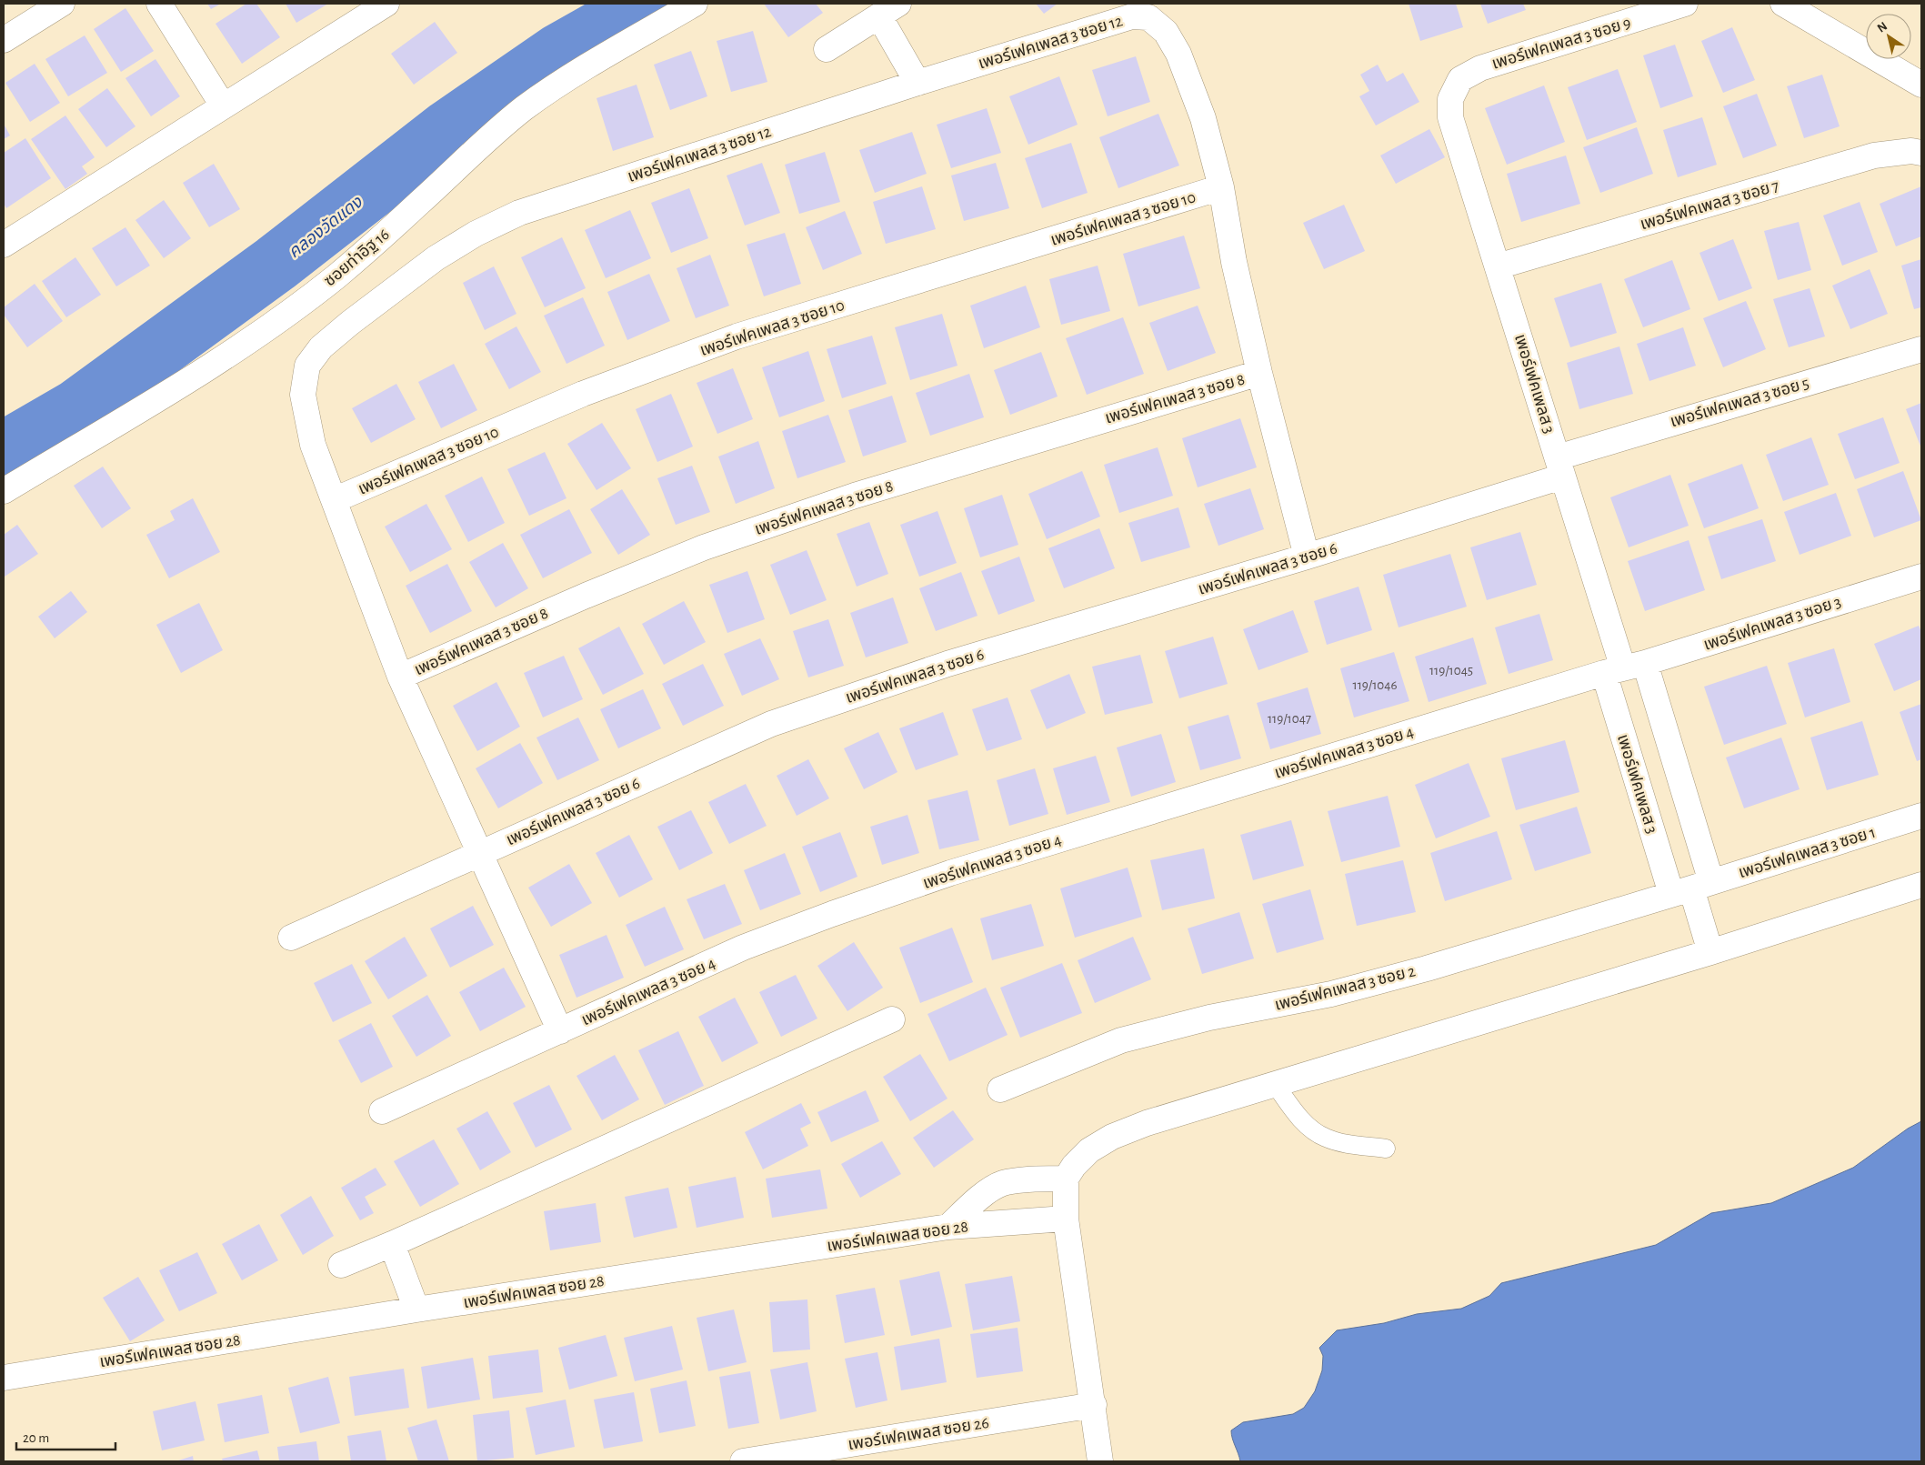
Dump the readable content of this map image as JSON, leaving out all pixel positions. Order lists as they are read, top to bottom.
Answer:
{
  "streets": {
    "street": [
      "เพอร์เฟคเพลส 3 ซอย 12",
      "เพอร์เฟคเพลส 3 ซอย 9",
      "เพอร์เฟคเพลส 3 ซอย 7",
      "เพอร์เฟคเพลส 3 ซอย 10",
      "ซอยท่าอิฐ 16",
      "เพอร์เฟคเพลส 3",
      "เพอร์เฟคเพลส 3 ซอย 8",
      "เพอร์เฟคเพลส 3 ซอย 5",
      "เพอร์เฟคเพลส 3 ซอย 6",
      "เพอร์เฟคเพลส 3 ซอย 3",
      "เพอร์เฟคเพลส 3 ซอย 4",
      "เพอร์เฟคเพลส 3 ซอย 1",
      "เพอร์เฟคเพลส 3 ซอย 2",
      "เพอร์เฟคเพลส ซอย 28",
      "เพอร์เฟคเพลส ซอย 26"
    ]
  },
  "crossings": [
    ["เพอร์เฟคเพลส 3 ซอย 12", "เพอร์เฟคเพลส 3 ซอย 10"],
    ["เพอร์เฟคเพลส 3 ซอย 9", "เพอร์เฟคเพลส 3"],
    ["เพอร์เฟคเพลส 3 ซอย 7", "เพอร์เฟคเพลส 3"],
    ["เพอร์เฟคเพลส 3", "เพอร์เฟคเพลส 3 ซอย 5"],
    ["เพอร์เฟคเพลส 3", "เพอร์เฟคเพลส 3 ซอย 6"],
    ["เพอร์เฟคเพลส 3", "เพอร์เฟคเพลส 3 ซอย 3"],
    ["เพอร์เฟคเพลส 3", "เพอร์เฟคเพลส 3 ซอย 4"],
    ["เพอร์เฟคเพลส 3", "เพอร์เฟคเพลส 3 ซอย 1"],
    ["เพอร์เฟคเพลส 3", "เพอร์เฟคเพลส 3 ซอย 2"],
    ["เพอร์เฟคเพลส 3 ซอย 5", "เพอร์เฟคเพลส 3 ซอย 6"],
    ["เพอร์เฟคเพลส 3 ซอย 3", "เพอร์เฟคเพลส 3 ซอย 4"],
    ["เพอร์เฟคเพลส 3 ซอย 1", "เพอร์เฟคเพลส 3 ซอย 2"]
  ],
  "water": ["คลองวัดแดง"],
  "house_numbers": ["119/1045", "119/1046", "119/1047"],
  "scale_bar": "20 m",
  "north": "top left"
}
